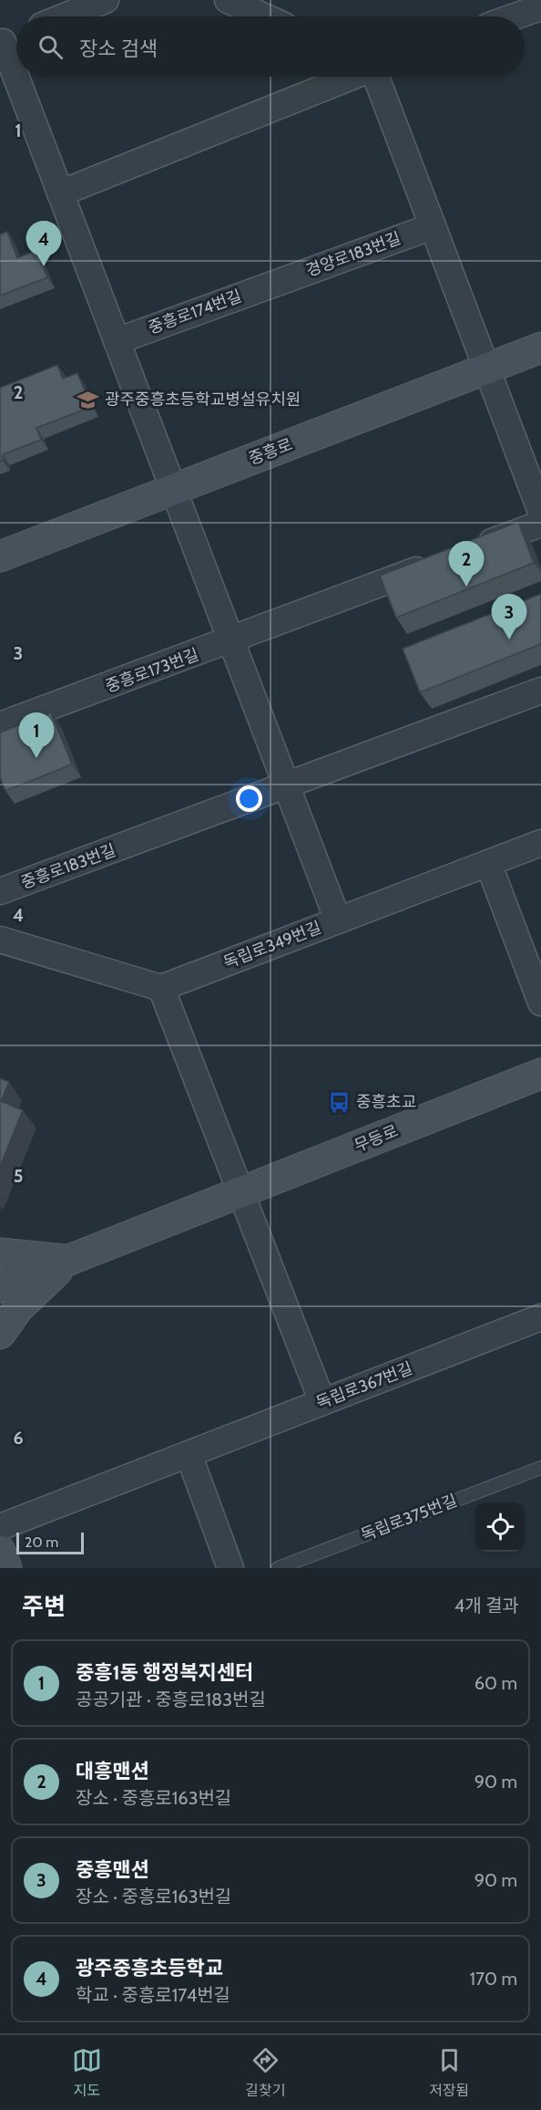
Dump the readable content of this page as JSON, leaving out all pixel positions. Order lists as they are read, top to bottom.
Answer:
{
  "streets": {
    "street": [
      "경양로183번길",
      "중흥로174번길",
      "중흥로",
      "중흥로173번길",
      "중흥로183번길",
      "독립로349번길",
      "무등로",
      "독립로367번길"
    ],
    "lane": ["독립로375번길"]
  },
  "crossings": [
    ["경양로183번길", "중흥로174번길"]
  ],
  "places": {
    "school or university": ["광주중흥초등학교병설유치원"],
    "bus stop": ["중흥초교"]
  },
  "scale_bar": "20 m",
  "page": {
    "search": "장소 검색",
    "pins": [
      "4",
      "2",
      "3",
      "1"
    ],
    "scale": "20 m",
    "heading": ["주변", "4개 결과"],
    "list": [
      {
        "mark": "1",
        "name": "중흥1동 행정복지센터",
        "note": "공공기관 · 중흥로183번길",
        "value": "60 m"
      },
      {
        "mark": "2",
        "name": "대흥맨션",
        "note": "장소 · 중흥로163번길",
        "value": "90 m"
      },
      {
        "mark": "3",
        "name": "중흥맨션",
        "note": "장소 · 중흥로163번길",
        "value": "90 m"
      },
      {
        "mark": "4",
        "name": "광주중흥초등학교",
        "note": "학교 · 중흥로174번길",
        "value": "170 m"
      }
    ],
    "nav": ["지도", "길찾기", "저장됨"]
  },
  "grid": {
    "rows": [
      "1",
      "2",
      "3",
      "4",
      "5",
      "6"
    ]
  }
}
